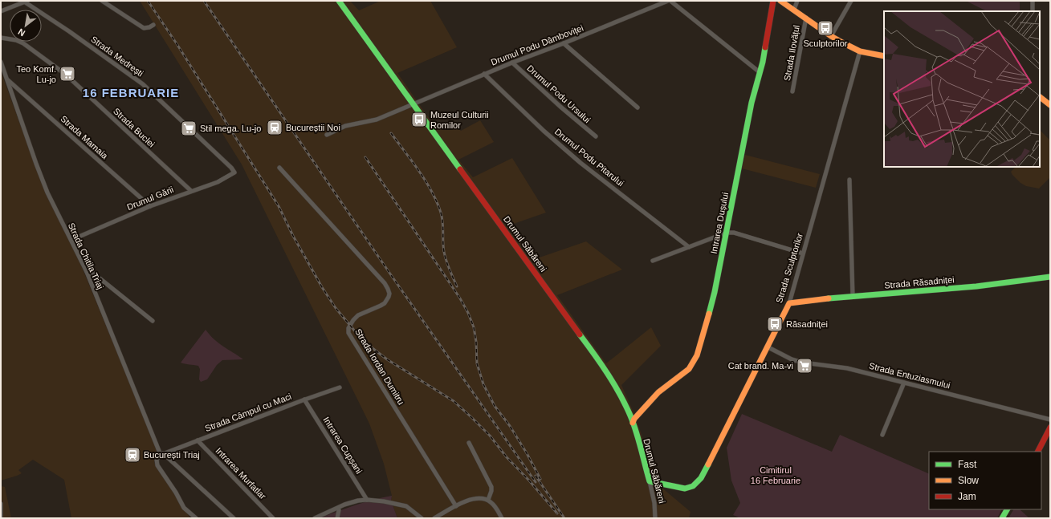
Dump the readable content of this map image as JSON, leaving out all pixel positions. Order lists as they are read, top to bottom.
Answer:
{
  "streets": {
    "main road": [
      "Intrarea Dușului",
      "Drumul Săbăreni",
      "Strada Sculptorilor",
      "Strada Răsadniței"
    ],
    "street": [
      "Drumul Podu Dâmboviței",
      "Strada Ilovățul",
      "Strada Medrești",
      "Drumul Podu Ursului",
      "Strada Buclei",
      "Strada Mamaia",
      "Drumul Podu Pitarului",
      "Drumul Gării",
      "Strada Chitila Triaj",
      "Strada Iordan Dumitru",
      "Strada Entuziasmului",
      "Strada Câmpul cu Maci",
      "Intrarea Cupșani",
      "Intrarea Murfatlar"
    ]
  },
  "crossings": [
    ["Drumul Podu Dâmboviței", "Drumul Podu Ursului"],
    ["Drumul Podu Dâmboviței", "Drumul Podu Pitarului"],
    ["Drumul Podu Dâmboviței", "Drumul Săbăreni"],
    ["Strada Medrești", "Drumul Gării"],
    ["Strada Buclei", "Drumul Gării"],
    ["Strada Mamaia", "Drumul Gării"],
    ["Strada Mamaia", "Strada Chitila Triaj"],
    ["Drumul Gării", "Strada Chitila Triaj"],
    ["Intrarea Dușului", "Drumul Săbăreni"],
    ["Drumul Săbăreni", "Strada Sculptorilor"],
    ["Strada Chitila Triaj", "Strada Câmpul cu Maci"],
    ["Strada Sculptorilor", "Strada Răsadniței"],
    ["Strada Sculptorilor", "Strada Entuziasmului"],
    ["Strada Câmpul cu Maci", "Intrarea Cupșani"],
    ["Strada Câmpul cu Maci", "Intrarea Murfatlar"]
  ],
  "districts": ["16 FEBRUARIE"],
  "parks": ["Cimitirul 16 Februarie"],
  "places": {
    "bus stop": ["Sculptorilor", "Muzeul Culturii Romilor", "Răsadniței"],
    "supermarket": ["Teo Komf. Lu-jo", "Stil mega. Lu-jo", "Cat brand. Ma-vi"],
    "station": ["Bucureștii Noi", "București Triaj"]
  },
  "legend": ["Fast", "Slow", "Jam"],
  "north": "bottom left"
}
